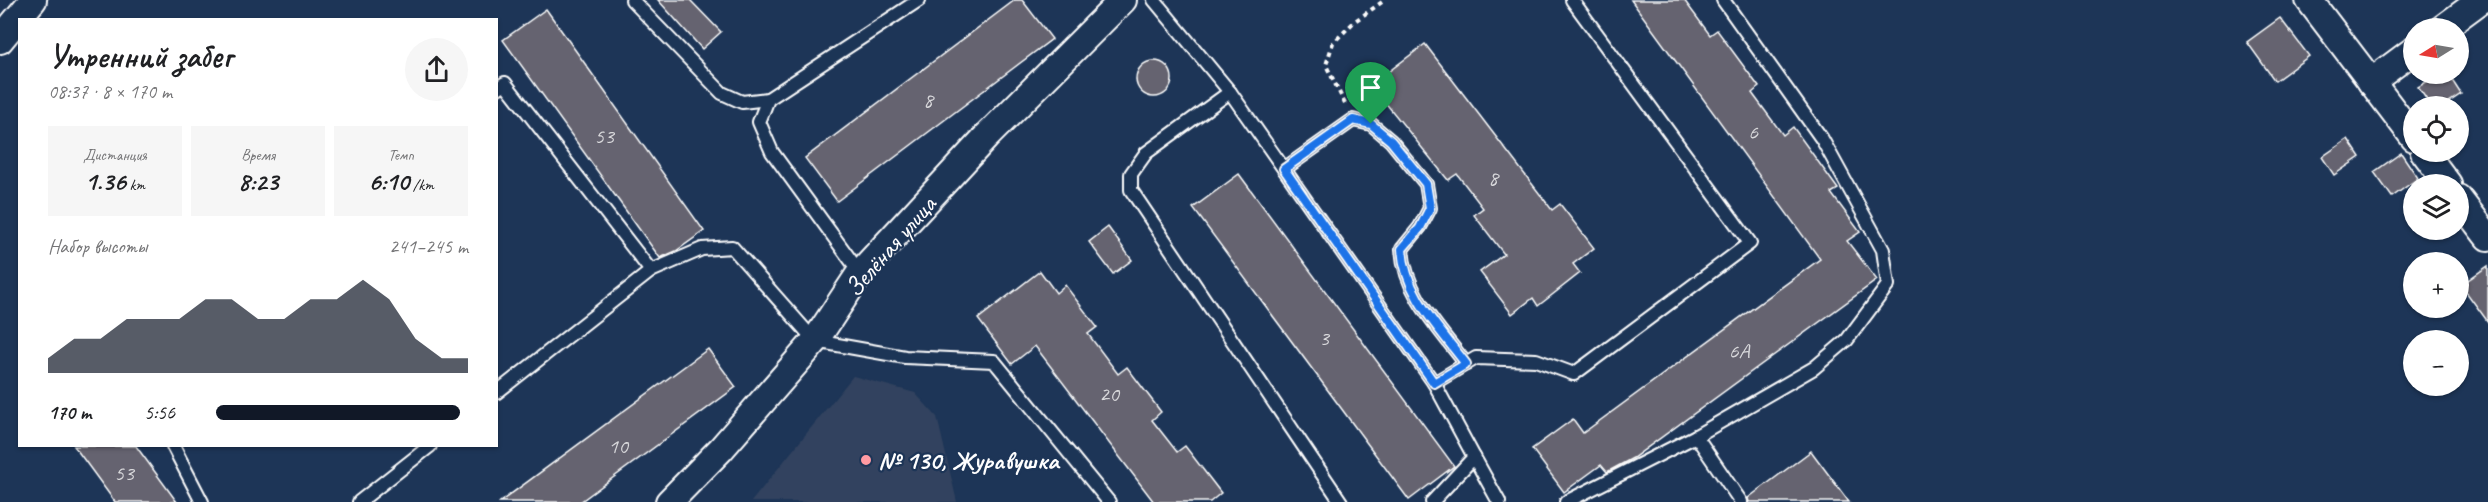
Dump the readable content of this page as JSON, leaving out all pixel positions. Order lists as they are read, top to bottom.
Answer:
{
  "streets": {
    "street": ["Зелёная улица"]
  },
  "places": ["№ 130, Журавушка"],
  "house_numbers": [
    "8",
    "6",
    "53",
    "8",
    "3",
    "6А",
    "20",
    "10",
    "53"
  ],
  "north": "left",
  "page": {
    "map_buttons": ["+", "−"],
    "heading": ["Утренний забег", "08:37 · 8 × 170 m"],
    "stats": [
      ["Дистанция", "1.36 km"],
      ["Время", "8:23"],
      ["Темп", "6:10 /km"]
    ],
    "chart": ["Набор высоты", "241–245 m"],
    "list": [
      {
        "name": "170 m",
        "note": "5:56"
      }
    ]
  }
}
